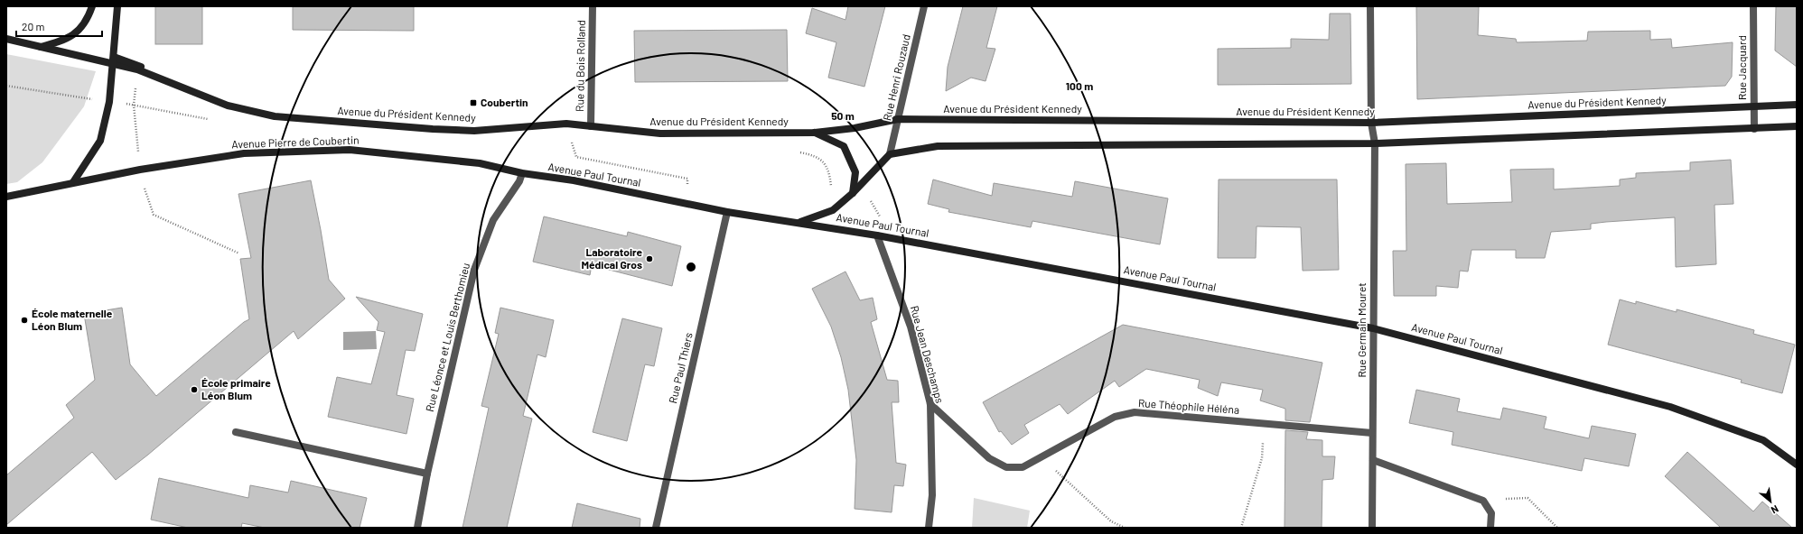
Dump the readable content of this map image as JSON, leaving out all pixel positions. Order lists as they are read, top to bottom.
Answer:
{
  "streets": {
    "main road": ["Avenue du Président Kennedy", "Avenue Pierre de Coubertin", "Avenue Paul Tournal"],
    "street": [
      "Rue du Bois Rolland",
      "Rue Jacquard",
      "Rue Henri Rouzaud",
      "Rue Germain Mouret",
      "Rue Léonce et Louis Berthomieu",
      "Rue Jean Deschamps",
      "Rue Paul Thiers",
      "Rue Théophile Héléna"
    ]
  },
  "crossings": [
    ["Rue du Bois Rolland", "Avenue du Président Kennedy"],
    ["Rue Jacquard", "Avenue du Président Kennedy"],
    ["Rue Henri Rouzaud", "Avenue du Président Kennedy"],
    ["Avenue du Président Kennedy", "Rue Germain Mouret"],
    ["Avenue Pierre de Coubertin", "Avenue Paul Tournal"],
    ["Avenue Pierre de Coubertin", "Rue Léonce et Louis Berthomieu"],
    ["Avenue Paul Tournal", "Rue Germain Mouret"],
    ["Avenue Paul Tournal", "Rue Léonce et Louis Berthomieu"],
    ["Avenue Paul Tournal", "Rue Jean Deschamps"],
    ["Avenue Paul Tournal", "Rue Paul Thiers"],
    ["Rue Germain Mouret", "Rue Théophile Héléna"],
    ["Rue Jean Deschamps", "Rue Théophile Héléna"]
  ],
  "places": {
    "transit": ["Coubertin"],
    "other": ["Laboratoire Médical Gros", "École maternelle Léon Blum", "École primaire Léon Blum"]
  },
  "scale_bar": "20 m",
  "north": "bottom right",
  "rings": ["100 m", "50 m"]
}
